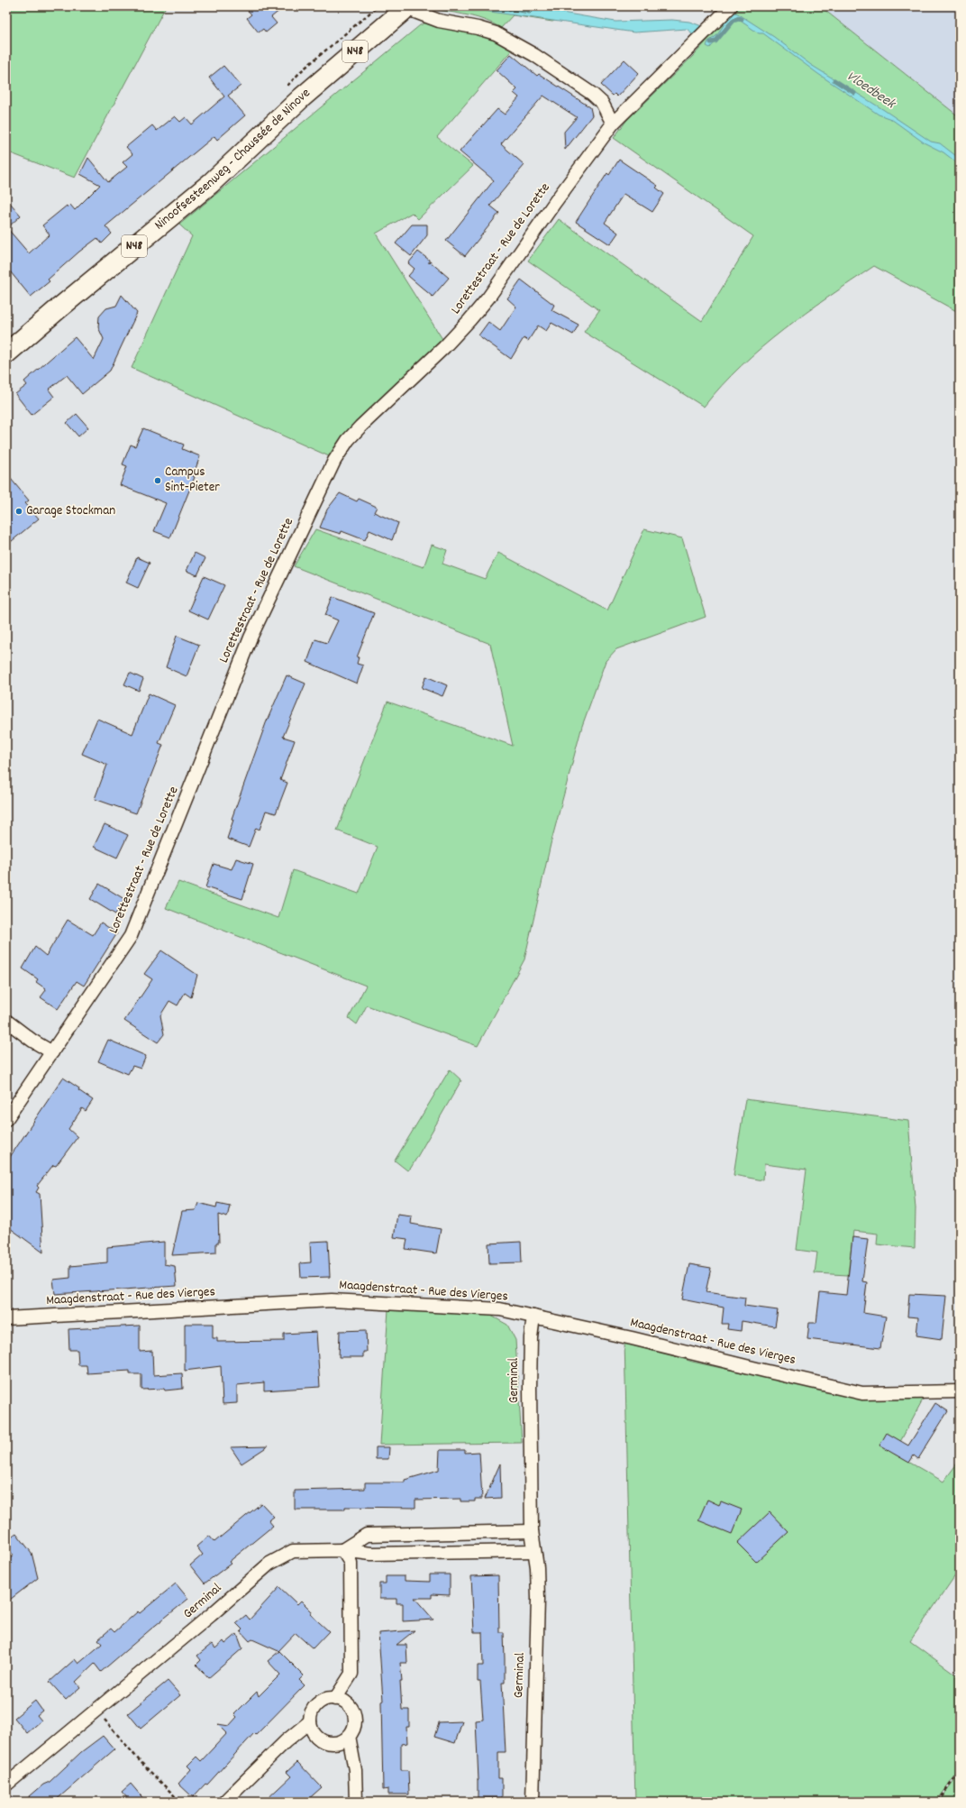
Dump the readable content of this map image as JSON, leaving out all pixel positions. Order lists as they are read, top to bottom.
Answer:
{
  "streets": {
    "main road": ["N48", "Ninoofsesteenweg - Chaussée de Ninove"],
    "street": ["Lorettestraat - Rue de Lorette", "Maagdenstraat - Rue des Vierges", "Germinal"]
  },
  "crossings": [
    ["Maagdenstraat - Rue des Vierges", "Germinal"]
  ],
  "water": ["Vloedbeek"],
  "places": ["Campus Sint-Pieter", "Garage Stockman"]
}
